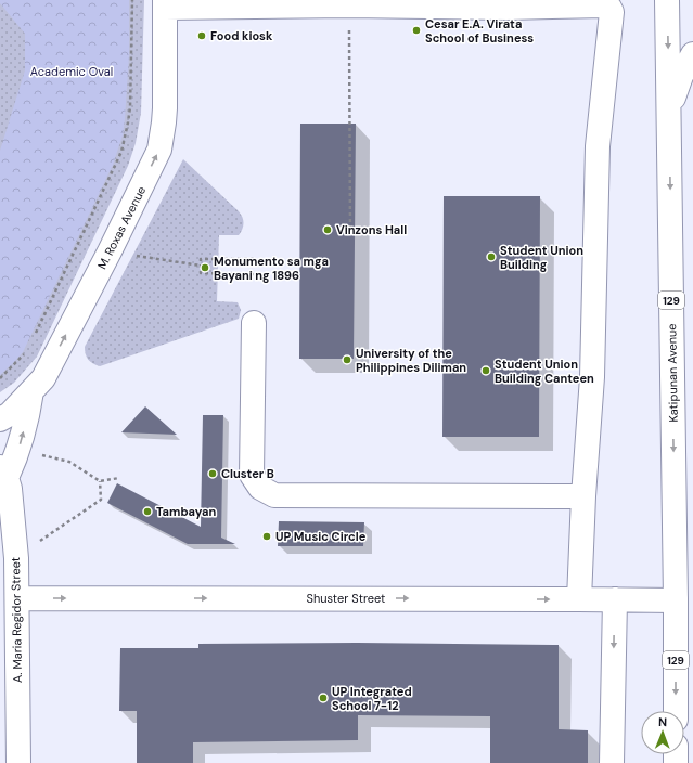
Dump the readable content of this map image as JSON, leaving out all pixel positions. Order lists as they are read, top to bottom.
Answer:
{
  "streets": {
    "street": [
      "M. Roxas Avenue",
      "129",
      "Katipunan Avenue",
      "Shuster Street",
      "A. Maria Regidor Street"
    ]
  },
  "crossings": [
    ["M. Roxas Avenue", "A. Maria Regidor Street"],
    ["Katipunan Avenue", "Shuster Street"],
    ["Shuster Street", "A. Maria Regidor Street"]
  ],
  "one_way": ["M. Roxas Avenue", "Shuster Street"],
  "parks": ["Academic Oval"],
  "places": [
    "Cesar E.A. Virata School of Business",
    "Food kiosk",
    "Vinzons Hall",
    "Student Union Building",
    "Monumento sa mga Bayani ng 1896",
    "University of the Philippines Diliman",
    "Student Union Building Canteen",
    "Cluster B",
    "Tambayan",
    "UP Music Circle",
    "UP Integrated School 7-12"
  ],
  "north": "top"
}
